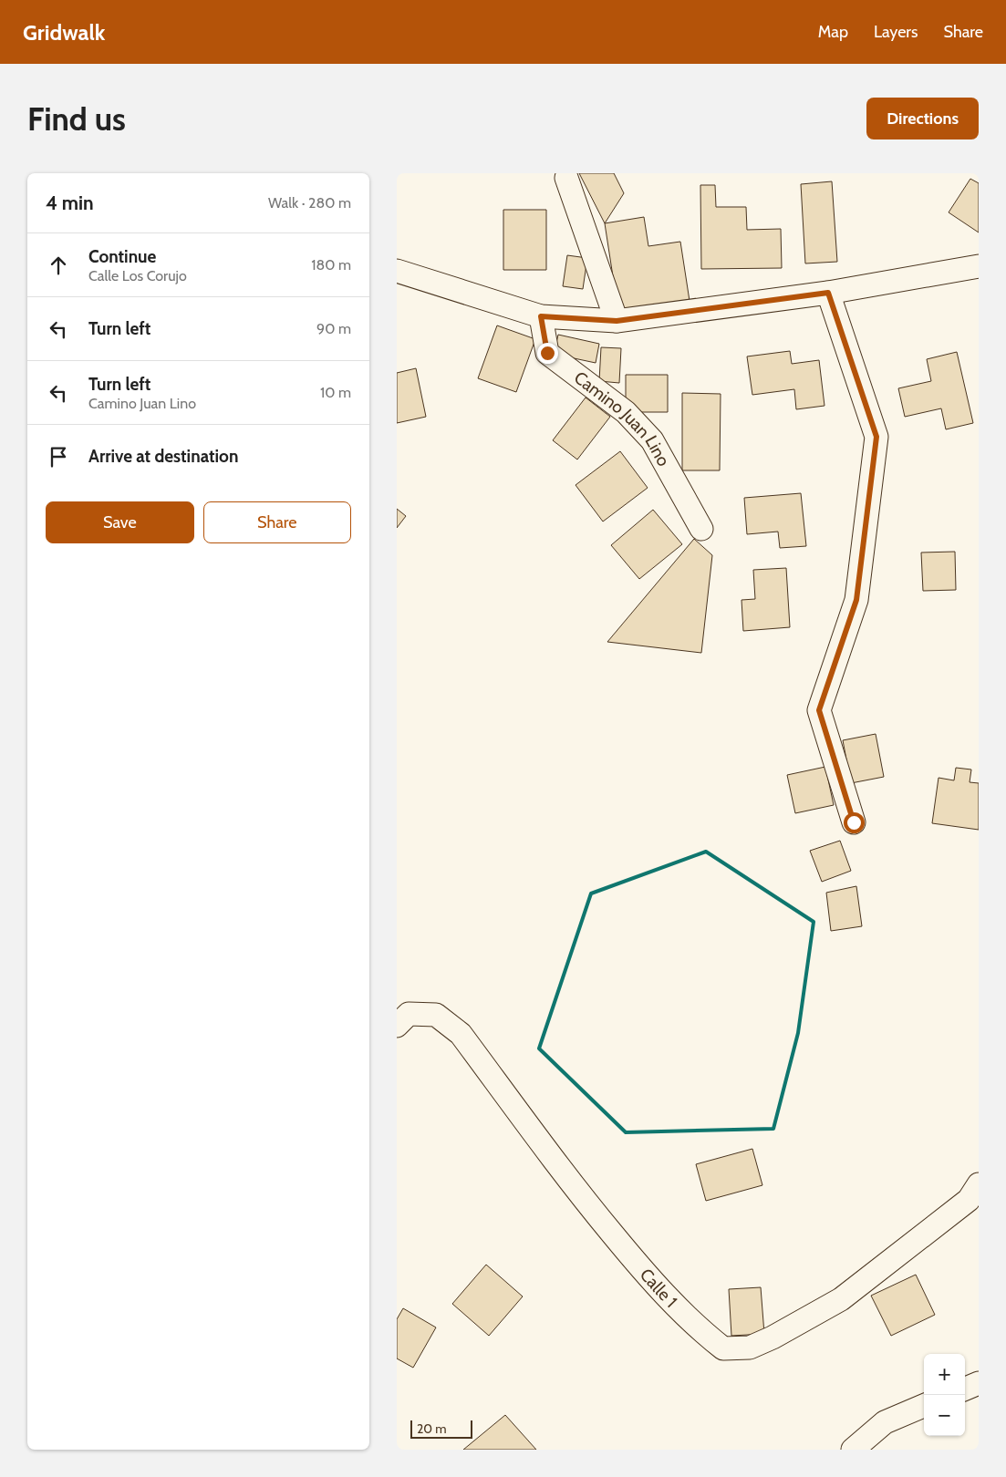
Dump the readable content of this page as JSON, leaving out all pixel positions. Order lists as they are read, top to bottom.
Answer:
{
  "streets": {
    "street": ["Camino Juan Lino", "Calle 1"]
  },
  "scale_bar": "20 m",
  "page": {
    "header": "Gridwalk",
    "nav": ["Map", "Layers", "Share"],
    "buttons": [
      "Directions",
      ["Save", "Share"]
    ],
    "title": "Find us",
    "heading": ["4 min", "Walk · 280 m"],
    "list": [
      ["Continue", "Calle Los Corujo", "180 m"],
      ["Turn left", "90 m"],
      ["Turn left", "Camino Juan Lino", "10 m"],
      "Arrive at destination"
    ],
    "map_buttons": ["+", "−"],
    "scale": "20 m"
  }
}
